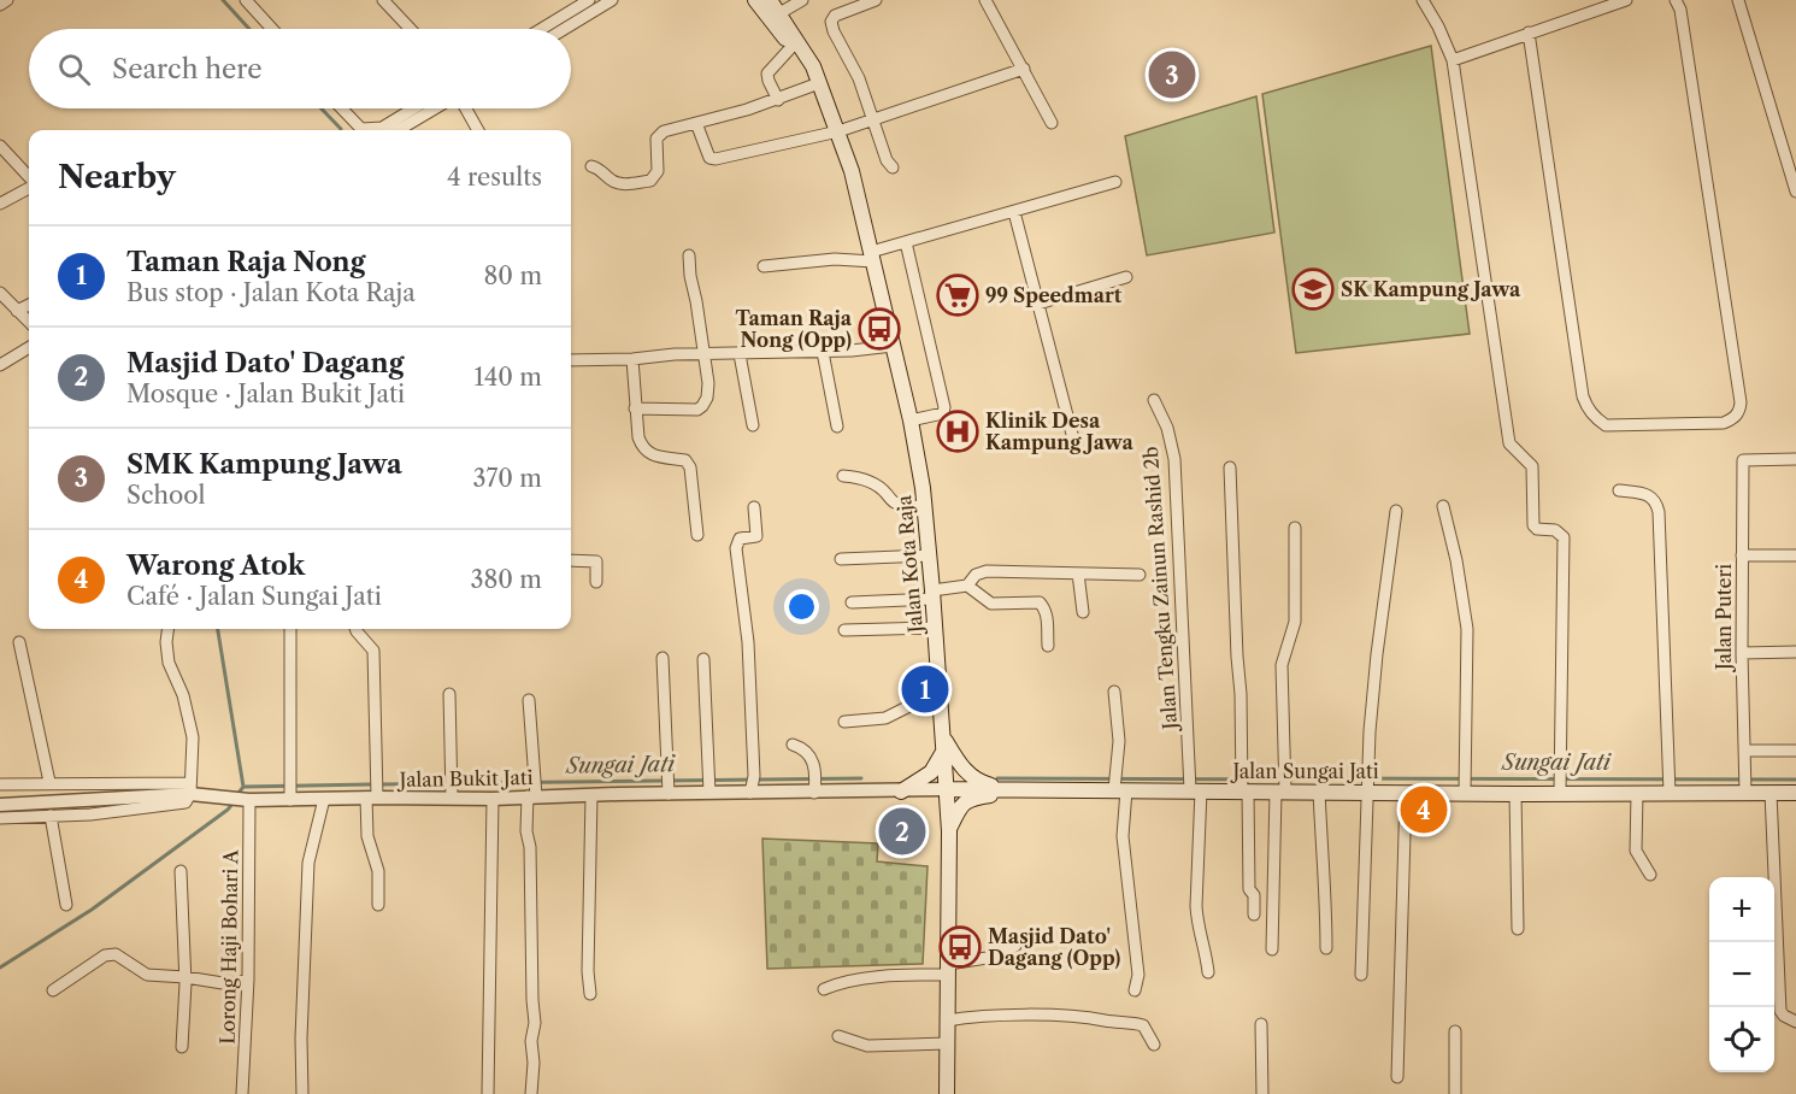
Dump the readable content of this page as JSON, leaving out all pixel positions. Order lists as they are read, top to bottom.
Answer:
{
  "streets": {
    "main road": ["Jalan Kota Raja", "Jalan Sungai Jati"],
    "street": [
      "Jalan Tengku Zainun Rashid 2b",
      "Jalan Puteri",
      "Jalan Bukit Jati",
      "Lorong Haji Bohari A"
    ]
  },
  "crossings": [
    ["Jalan Kota Raja", "Jalan Sungai Jati"],
    ["Jalan Kota Raja", "Jalan Bukit Jati"],
    ["Jalan Tengku Zainun Rashid 2b", "Jalan Sungai Jati"],
    ["Jalan Puteri", "Jalan Sungai Jati"],
    ["Jalan Sungai Jati", "Jalan Bukit Jati"],
    ["Jalan Bukit Jati", "Lorong Haji Bohari A"]
  ],
  "water": ["Sungai Jati"],
  "places": {
    "school or university": ["SK Kampung Jawa"],
    "supermarket": ["99 Speedmart"],
    "bus stop": ["Taman Raja Nong (Opp)", "Masjid Dato' Dagang (Opp)"],
    "hospital": ["Klinik Desa Kampung Jawa"]
  },
  "page": {
    "search": "Search here",
    "pins": [
      "3",
      "1",
      "4",
      "2"
    ],
    "heading": ["Nearby", "4 results"],
    "list": [
      {
        "mark": "1",
        "name": "Taman Raja Nong",
        "note": "Bus stop · Jalan Kota Raja",
        "value": "80 m"
      },
      {
        "mark": "2",
        "name": "Masjid Dato' Dagang",
        "note": "Mosque · Jalan Bukit Jati",
        "value": "140 m"
      },
      {
        "mark": "3",
        "name": "SMK Kampung Jawa",
        "note": "School",
        "value": "370 m"
      },
      {
        "mark": "4",
        "name": "Warong Atok",
        "note": "Café · Jalan Sungai Jati",
        "value": "380 m"
      }
    ],
    "map_buttons": ["+", "−"]
  }
}
